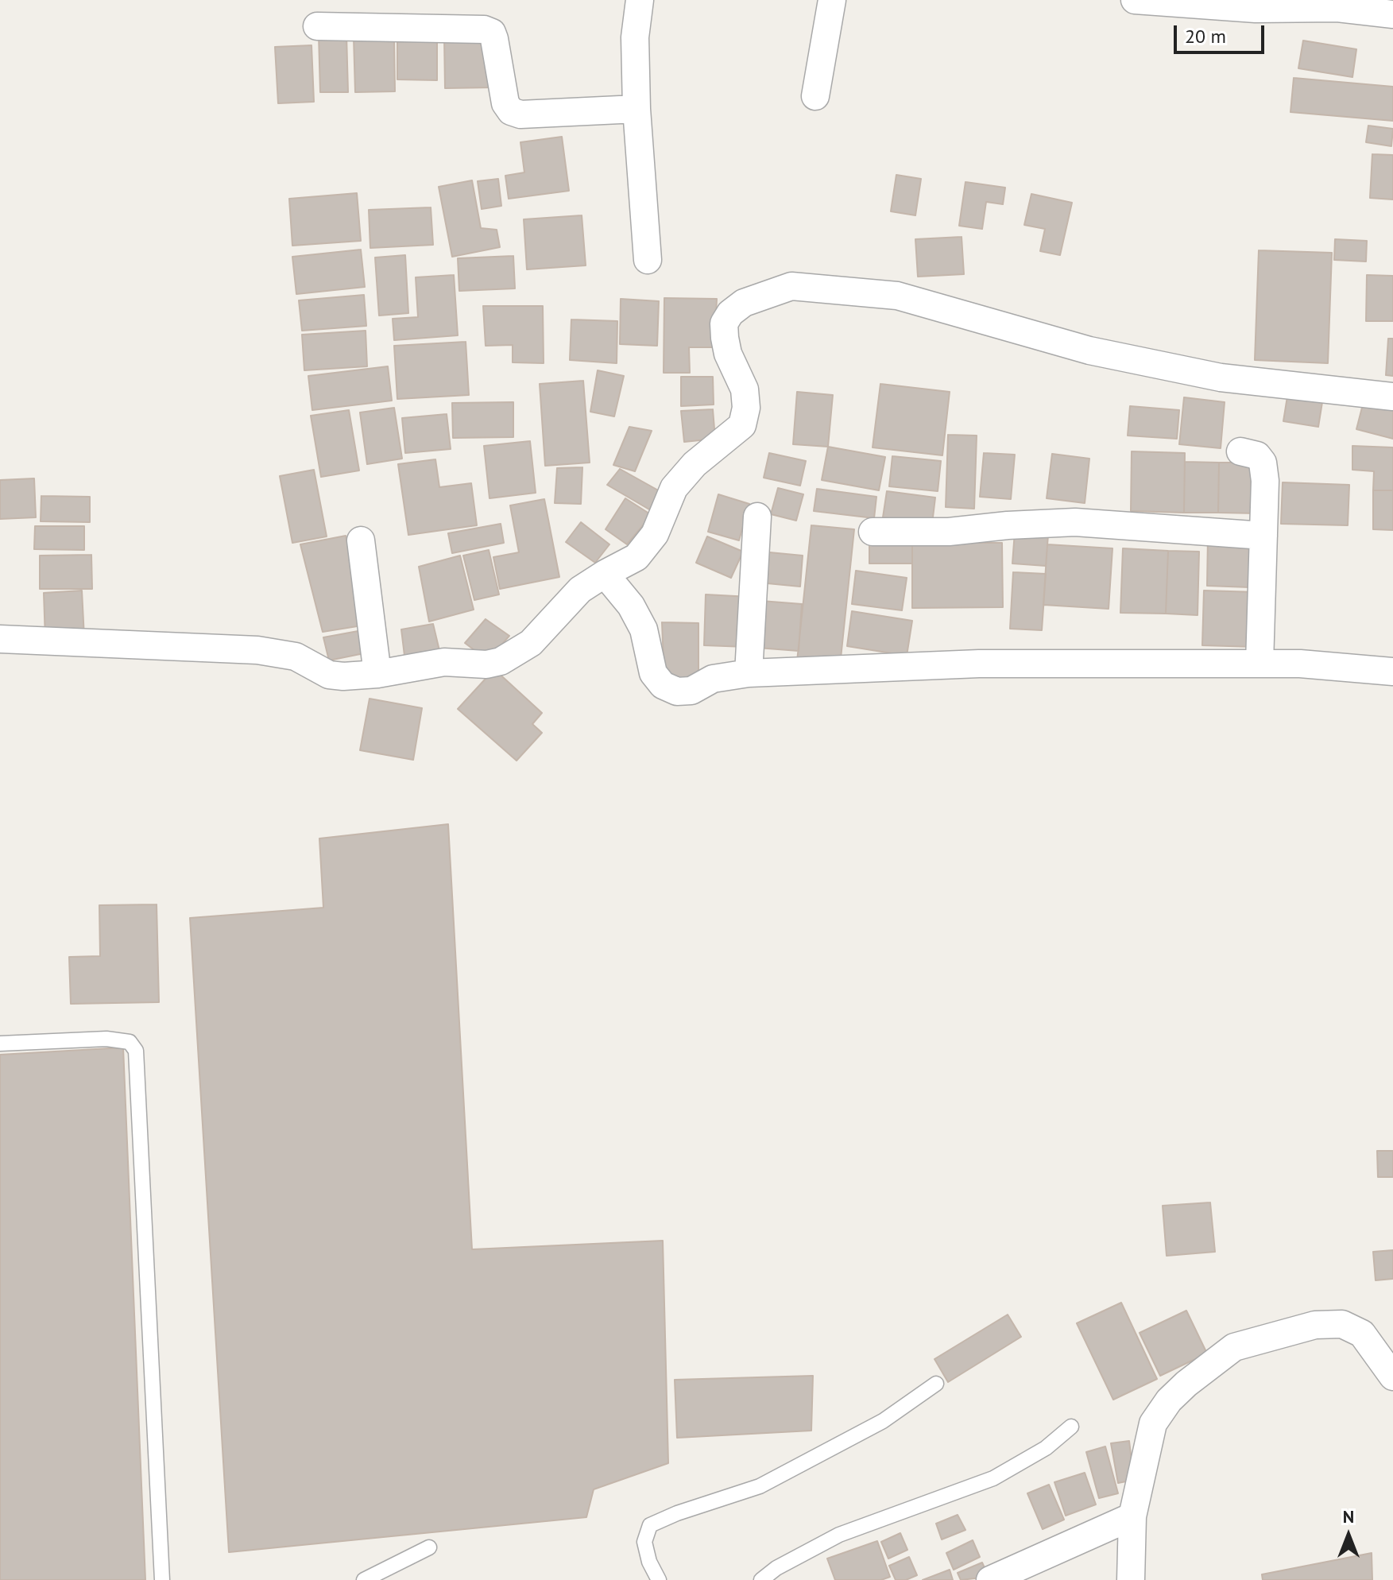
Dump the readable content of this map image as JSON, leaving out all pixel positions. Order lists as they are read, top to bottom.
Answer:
{
  "scale_bar": "20 m",
  "north": "top"
}
